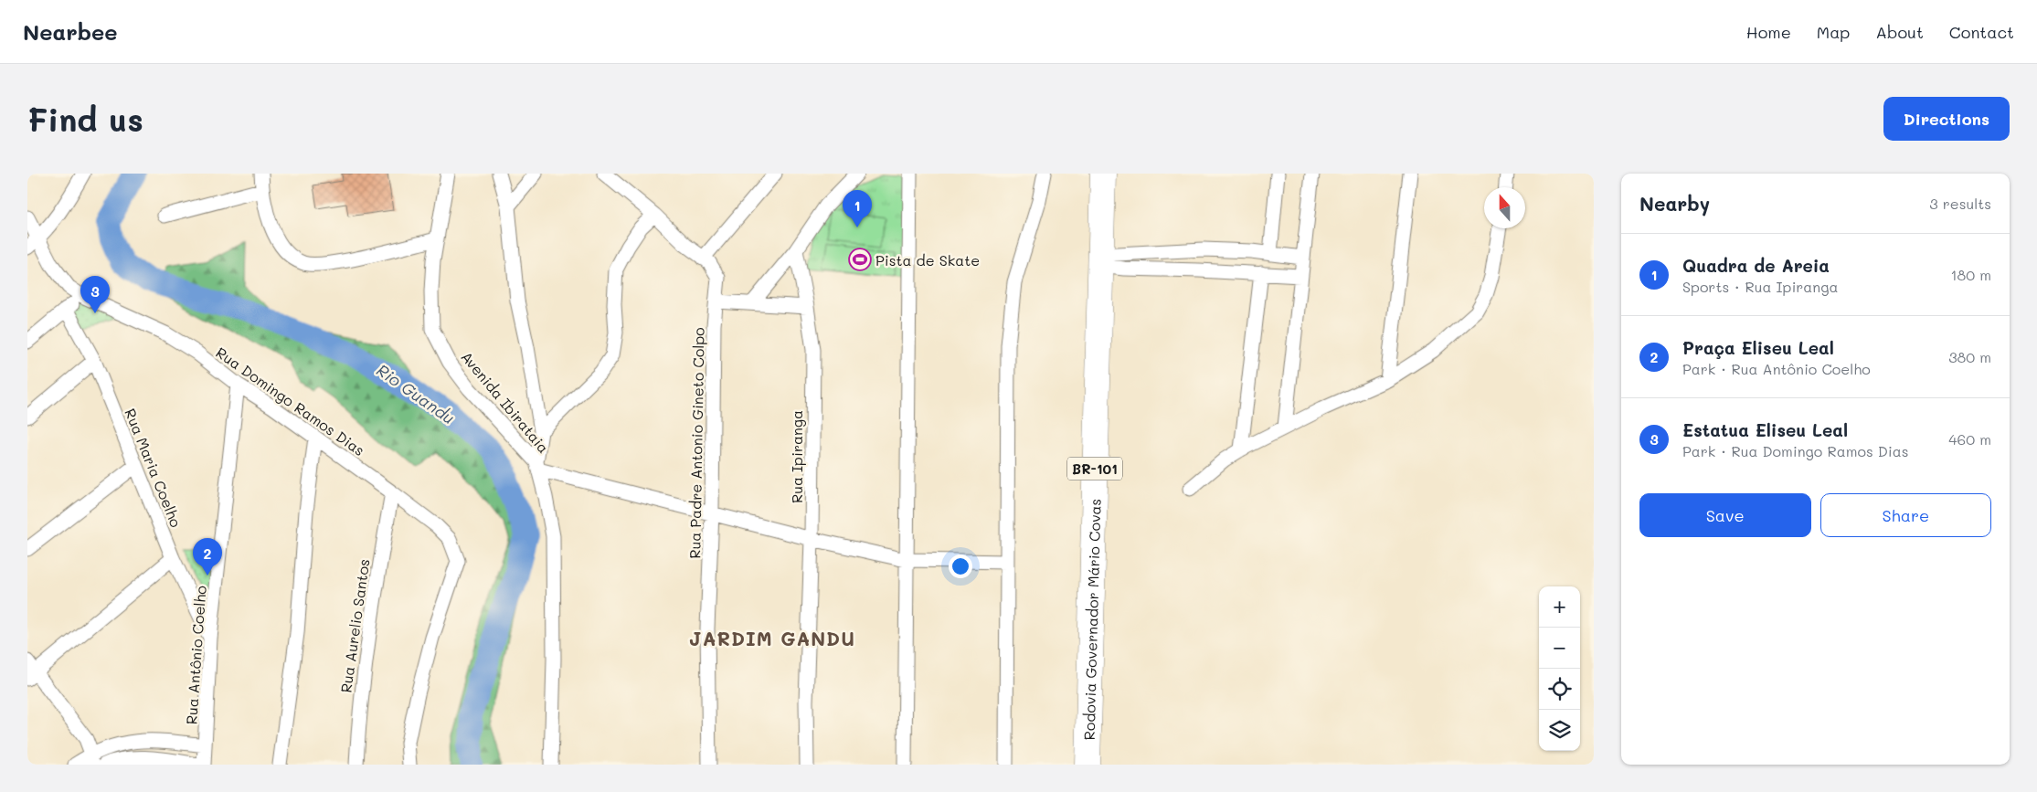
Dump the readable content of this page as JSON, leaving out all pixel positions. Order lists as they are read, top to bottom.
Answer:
{
  "streets": {
    "highway": ["BR-101", "Rodovia Governador Mário Covas"],
    "street": [
      "Rua Domingo Ramos Dias",
      "Avenida Ibirataia",
      "Rua Padre Antonio Gineto Colpo",
      "Rua Ipiranga",
      "Rua Maria Coelho",
      "Rua Aurelio Santos",
      "Rua Antônio Coelho"
    ]
  },
  "crossings": [
    ["Rua Domingo Ramos Dias", "Rua Aurelio Santos"],
    ["Rua Domingo Ramos Dias", "Rua Antônio Coelho"],
    ["Rua Maria Coelho", "Rua Antônio Coelho"]
  ],
  "districts": ["JARDIM GANDU"],
  "water": ["Rio Guandu"],
  "places": {
    "sports": ["Pista de Skate"]
  },
  "north": "top",
  "page": {
    "header": "Nearbee",
    "nav": [
      "Home",
      "Map",
      "About",
      "Contact"
    ],
    "buttons": [
      "Directions",
      ["Save", "Share"]
    ],
    "title": "Find us",
    "heading": ["Nearby", "3 results"],
    "pins": ["1", "3", "2"],
    "list": [
      {
        "mark": "1",
        "name": "Quadra de Areia",
        "note": "Sports · Rua Ipiranga",
        "value": "180 m"
      },
      {
        "mark": "2",
        "name": "Praça Eliseu Leal",
        "note": "Park · Rua Antônio Coelho",
        "value": "380 m"
      },
      {
        "mark": "3",
        "name": "Estatua Eliseu Leal",
        "note": "Park · Rua Domingo Ramos Dias",
        "value": "460 m"
      }
    ],
    "map_buttons": ["+", "−"]
  }
}
